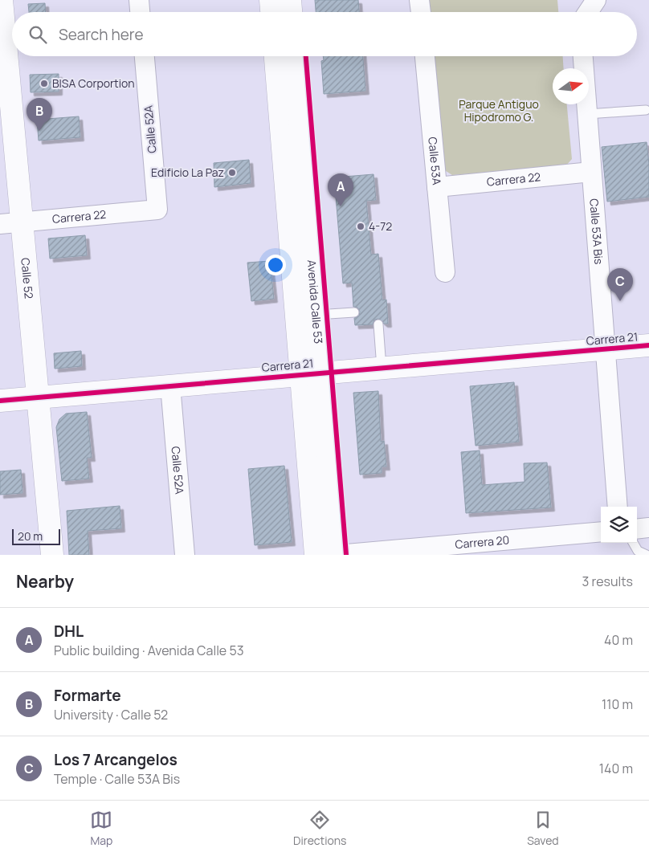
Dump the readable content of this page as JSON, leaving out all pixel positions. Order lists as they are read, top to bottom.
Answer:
{
  "streets": {
    "street": [
      "Calle 52A",
      "Calle 53A",
      "Carrera 22",
      "Calle 53A Bis",
      "Calle 52",
      "Avenida Calle 53",
      "Carrera 21",
      "Carrera 20"
    ]
  },
  "crossings": [
    ["Calle 52A", "Carrera 22"],
    ["Calle 52A", "Carrera 21"],
    ["Calle 53A", "Carrera 22"],
    ["Carrera 22", "Calle 53A Bis"],
    ["Carrera 22", "Calle 52"],
    ["Calle 53A Bis", "Carrera 21"],
    ["Calle 52", "Carrera 21"],
    ["Avenida Calle 53", "Carrera 21"],
    ["Avenida Calle 53", "Carrera 20"]
  ],
  "parks": ["Parque Antiguo Hipodromo G."],
  "places": ["BISA Corportion", "Edificio La Paz", "4-72"],
  "scale_bar": "20 m",
  "north": "right",
  "page": {
    "search": "Search here",
    "pins": ["B", "A", "C"],
    "scale": "20 m",
    "heading": ["Nearby", "3 results"],
    "list": [
      {
        "mark": "A",
        "name": "DHL",
        "note": "Public building · Avenida Calle 53",
        "value": "40 m"
      },
      {
        "mark": "B",
        "name": "Formarte",
        "note": "University · Calle 52",
        "value": "110 m"
      },
      {
        "mark": "C",
        "name": "Los 7 Arcangelos",
        "note": "Temple · Calle 53A Bis",
        "value": "140 m"
      }
    ],
    "nav": ["Map", "Directions", "Saved"]
  }
}
